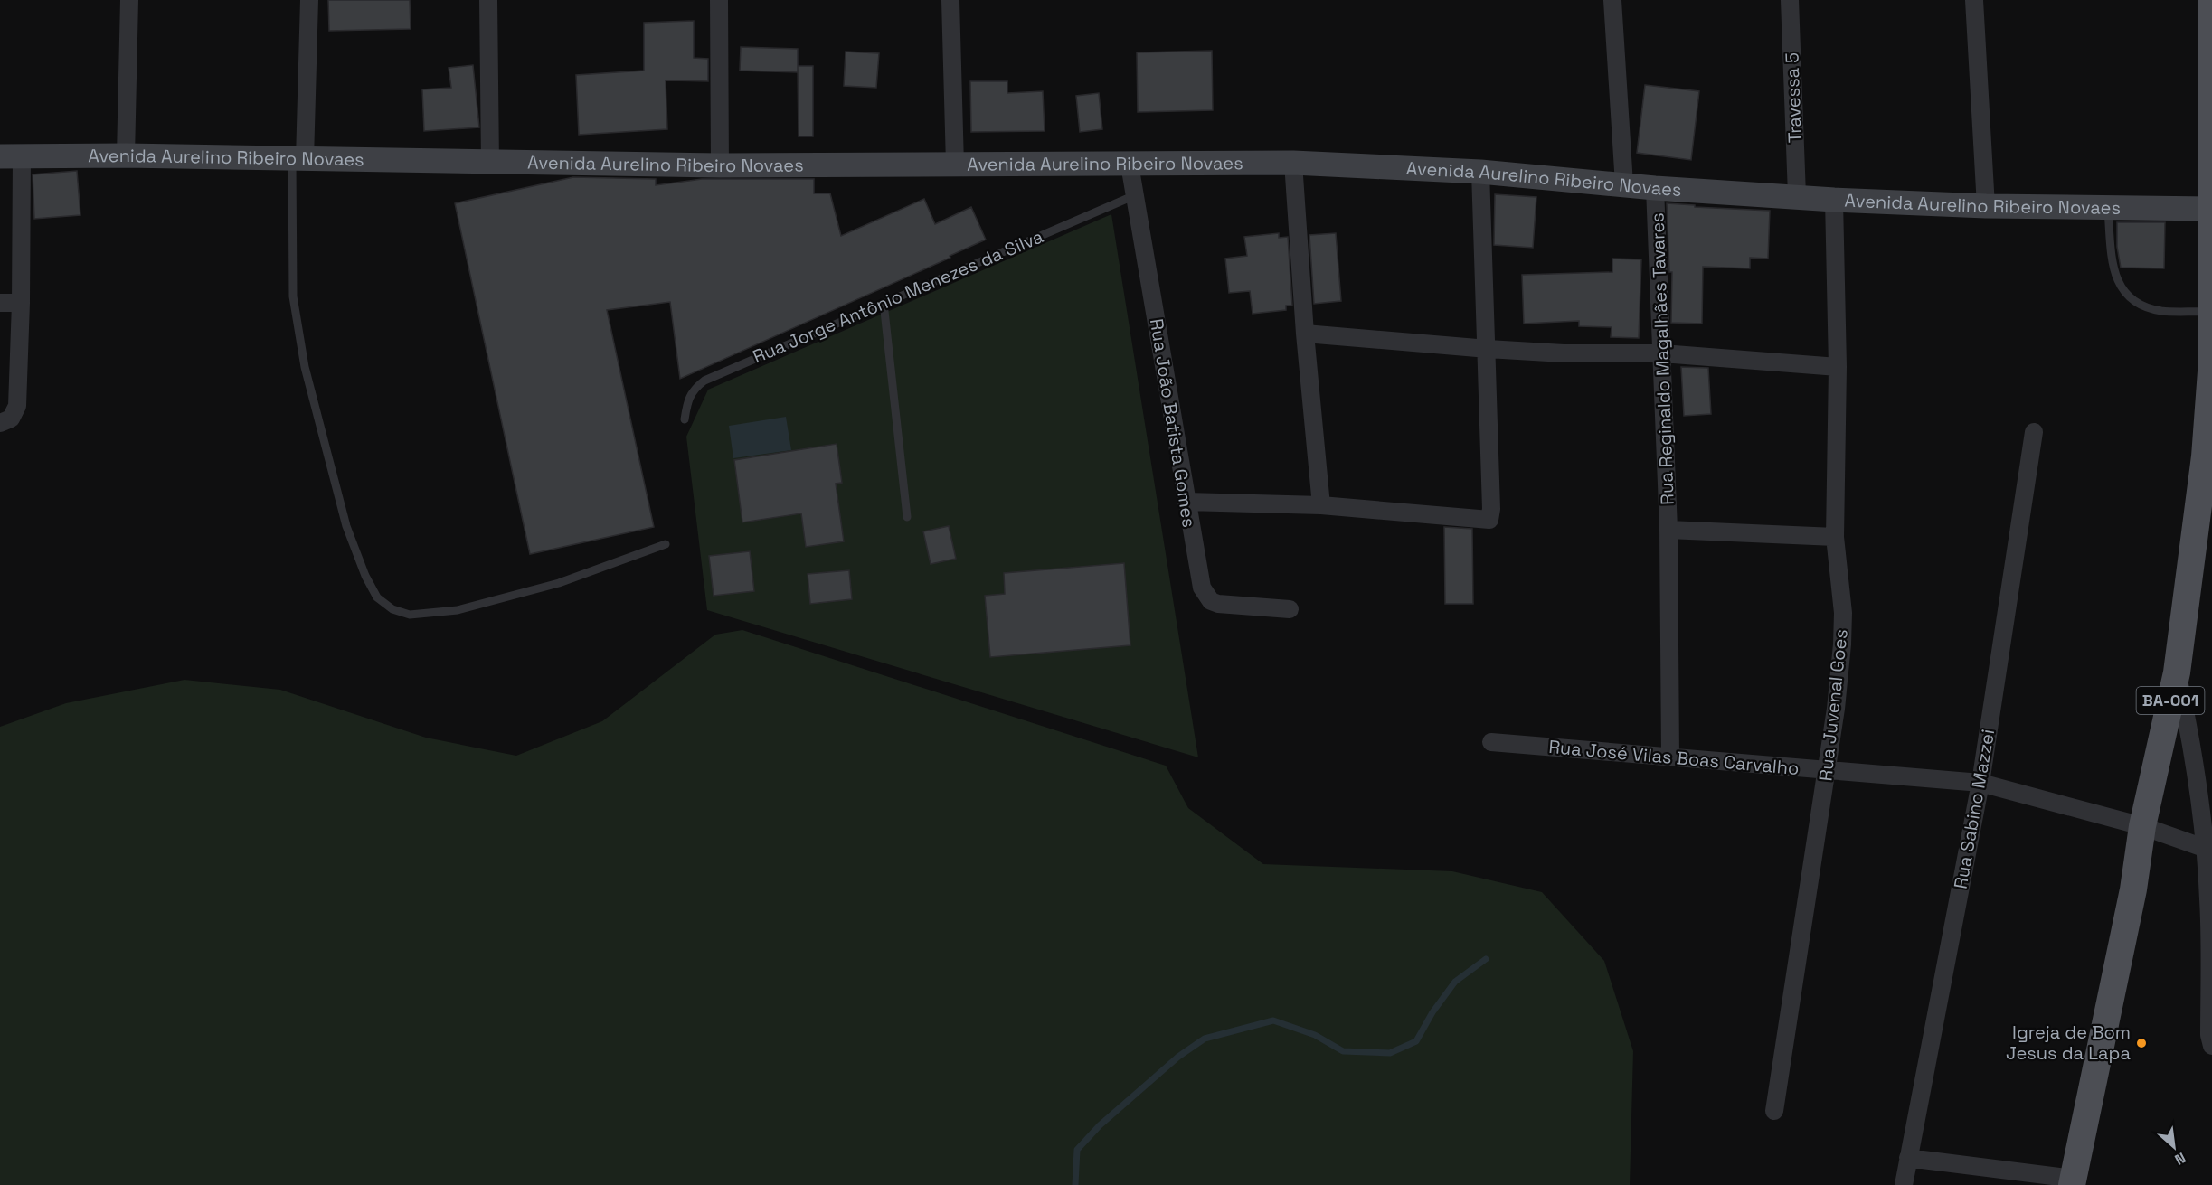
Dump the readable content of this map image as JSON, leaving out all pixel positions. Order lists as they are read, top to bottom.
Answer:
{
  "streets": {
    "main road": ["BA-001"],
    "street": [
      "Travessa 5",
      "Avenida Aurelino Ribeiro Novaes",
      "Rua Reginaldo Magalhães Tavares",
      "Rua João Batista Gomes",
      "Rua Juvenal Goes",
      "Rua José Vilas Boas Carvalho",
      "Rua Sabino Mazzei"
    ],
    "lane": ["Rua Jorge Antônio Menezes da Silva"]
  },
  "crossings": [
    ["Travessa 5", "Avenida Aurelino Ribeiro Novaes"],
    ["Avenida Aurelino Ribeiro Novaes", "Rua Reginaldo Magalhães Tavares"],
    ["Avenida Aurelino Ribeiro Novaes", "Rua João Batista Gomes"],
    ["Avenida Aurelino Ribeiro Novaes", "BA-001"],
    ["Avenida Aurelino Ribeiro Novaes", "Rua Juvenal Goes"],
    ["Rua Jorge Antônio Menezes da Silva", "Rua João Batista Gomes"],
    ["Rua Reginaldo Magalhães Tavares", "Rua José Vilas Boas Carvalho"],
    ["BA-001", "Rua José Vilas Boas Carvalho"],
    ["Rua Juvenal Goes", "Rua José Vilas Boas Carvalho"],
    ["Rua José Vilas Boas Carvalho", "Rua Sabino Mazzei"]
  ],
  "places": ["Igreja de Bom Jesus da Lapa"],
  "north": "bottom right"
}
